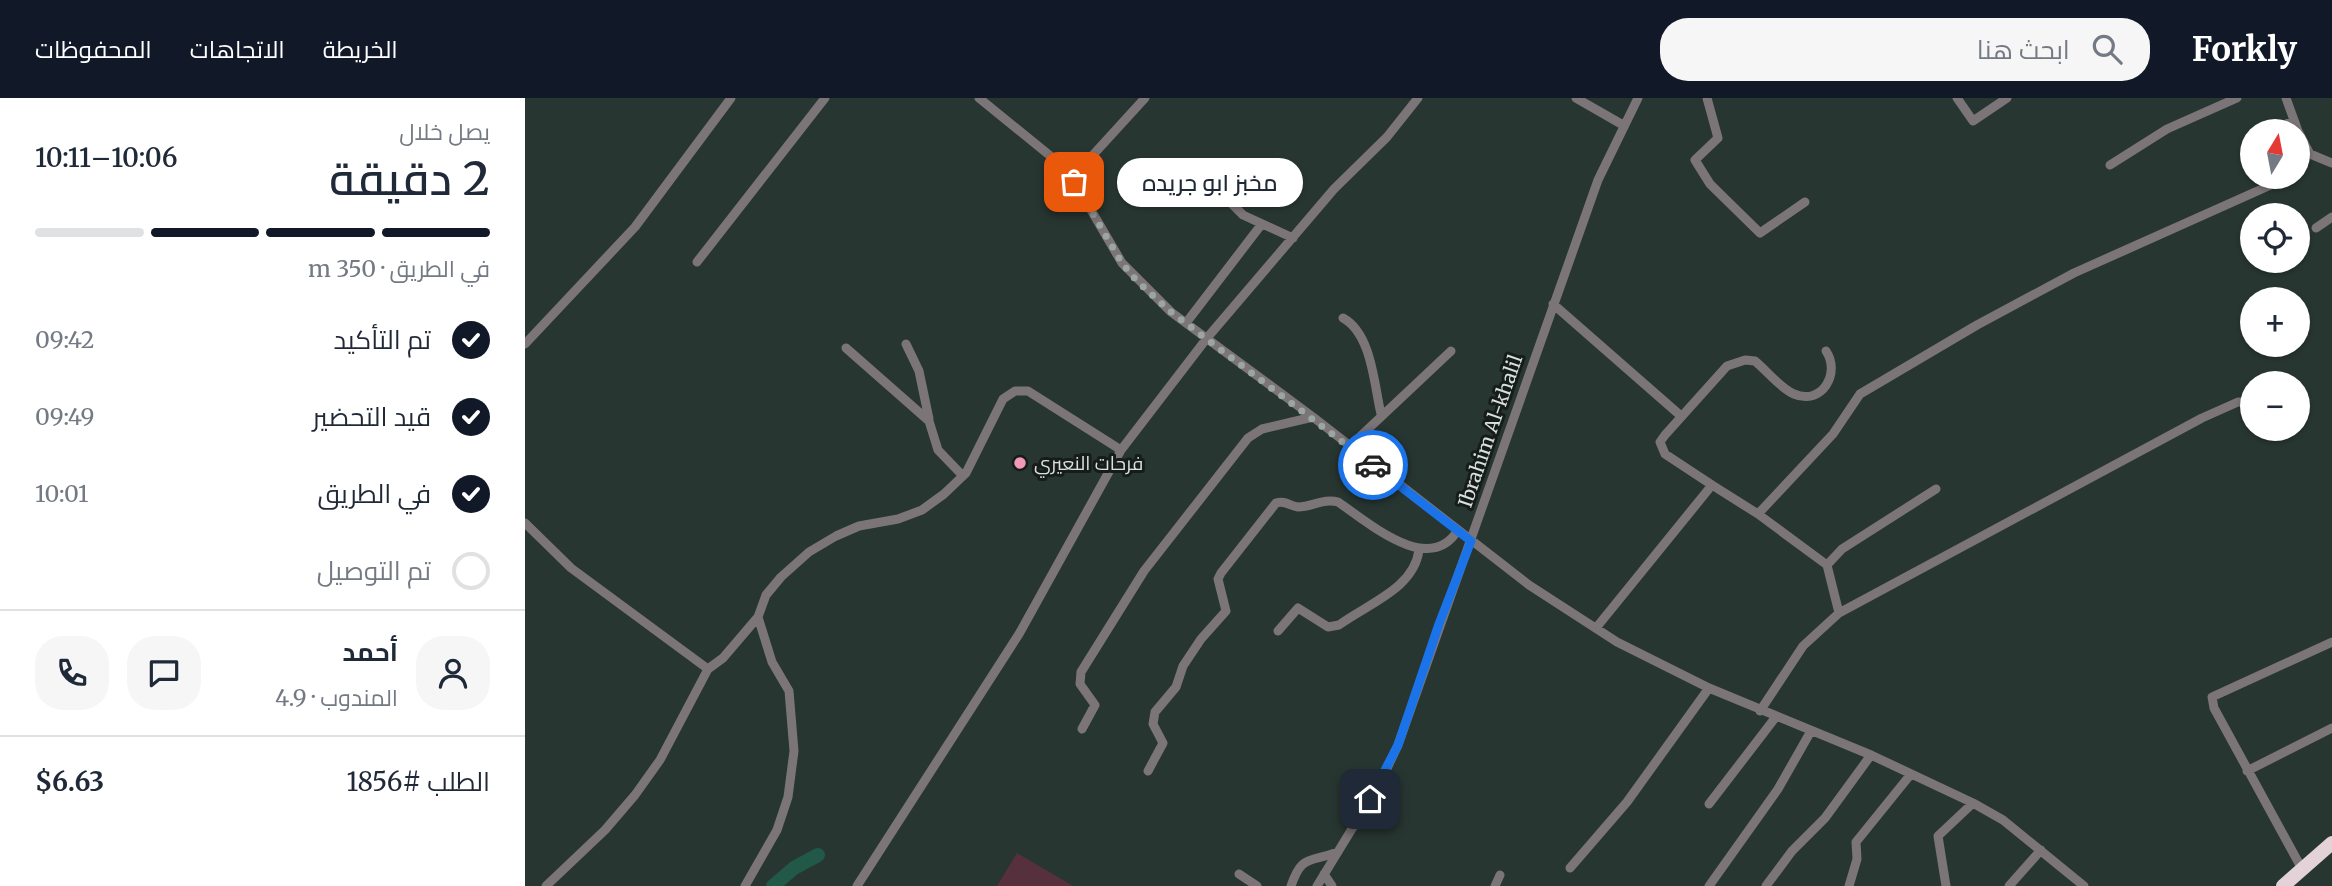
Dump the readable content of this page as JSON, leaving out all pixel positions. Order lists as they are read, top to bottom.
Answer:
{
  "streets": {
    "street": ["Ibrahim Al-khalil"]
  },
  "places": ["مخبز ابو جريده", "فرحات النعيري"],
  "north": "top",
  "page": {
    "header": "Forkly",
    "search": "ابحث هنا",
    "nav": ["الخريطة", "الاتجاهات", "المحفوظات"],
    "heading": ["2 دقيقة", "يصل خلال", "10:06–10:11"],
    "panel": [
      "أحمد",
      "المندوب · 4.9",
      "الطلب #1856",
      "$6.63"
    ],
    "map_buttons": ["+", "−"],
    "bubble": "مخبز ابو جريده",
    "bar": "في الطريق · 350 m",
    "list": [
      ["تم التأكيد", "09:42"],
      ["قيد التحضير", "09:49"],
      ["في الطريق", "10:01"],
      "تم التوصيل"
    ]
  }
}
